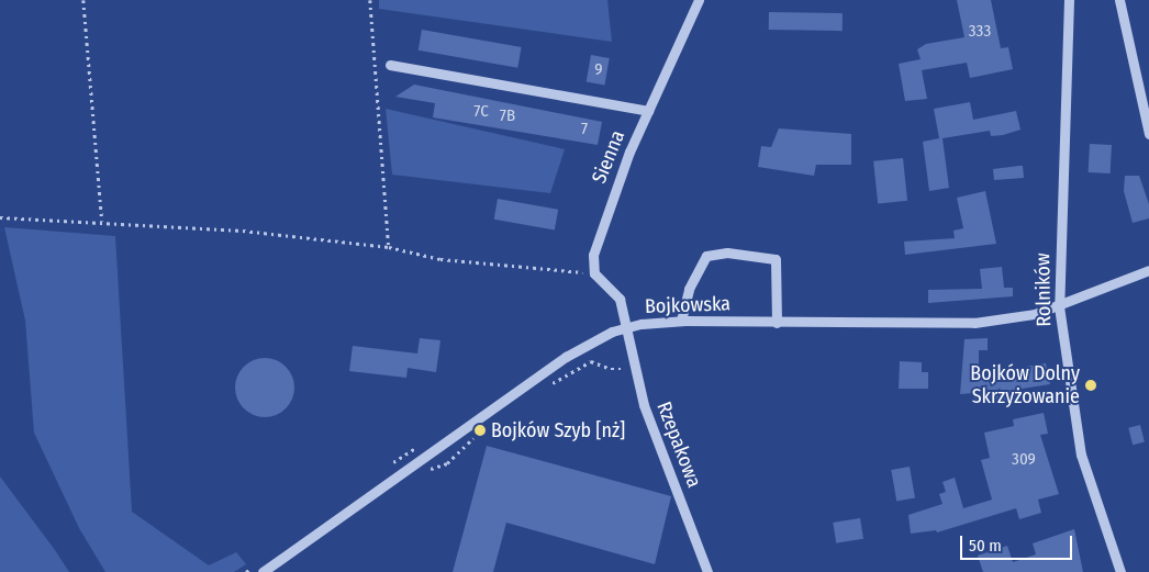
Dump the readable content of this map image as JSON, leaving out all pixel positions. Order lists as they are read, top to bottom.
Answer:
{
  "streets": {
    "street": [
      "Sienna",
      "Rolników",
      "Bojkowska",
      "Rzepakowa"
    ]
  },
  "crossings": [
    ["Rolników", "Bojkowska"],
    ["Bojkowska", "Rzepakowa"]
  ],
  "places": ["Bojków Dolny Skrzyżowanie", "Bojków Szyb [nż]"],
  "house_numbers": [
    "333",
    "9",
    "7C",
    "7B",
    "7",
    "309"
  ],
  "scale_bar": "50 m"
}
